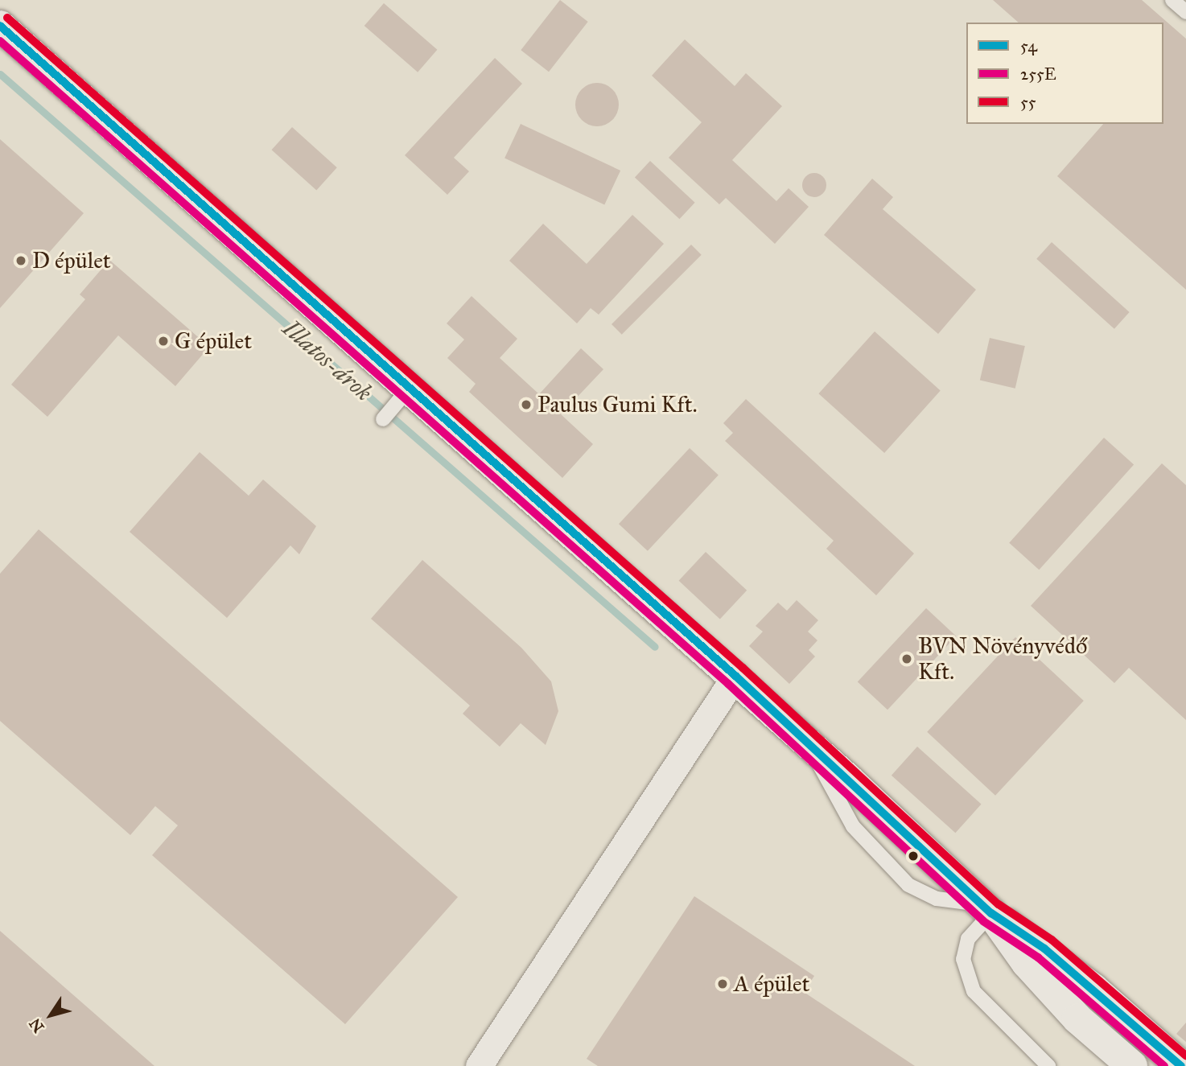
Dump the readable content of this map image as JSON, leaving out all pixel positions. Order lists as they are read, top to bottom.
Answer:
{
  "water": ["Illatos-árok"],
  "places": [
    "D épület",
    "G épület",
    "Paulus Gumi Kft.",
    "BVN Növényvédő Kft.",
    "A épület"
  ],
  "lines": ["transit line 55", "transit line 54", "transit line 255E"],
  "legend": ["54", "255E", "55"],
  "north": "bottom left"
}
